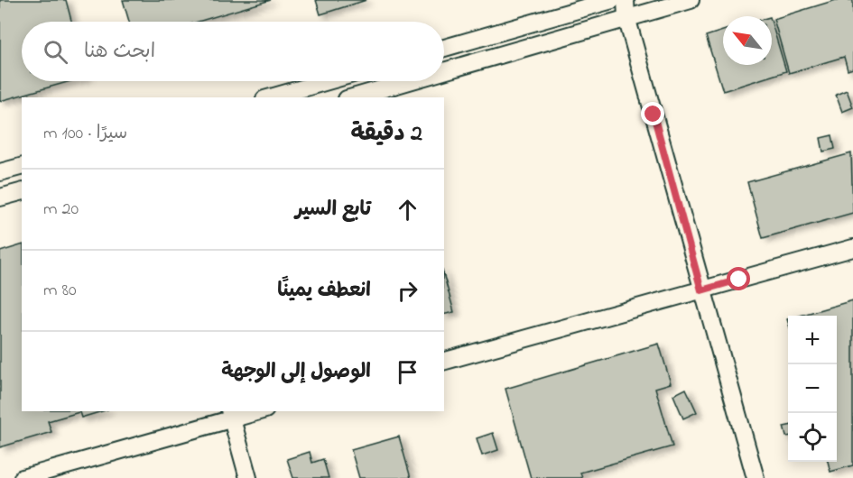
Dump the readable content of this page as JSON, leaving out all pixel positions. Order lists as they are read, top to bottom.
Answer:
{
  "north": "top left",
  "page": {
    "search": "ابحث هنا",
    "heading": ["2 دقيقة", "سيرًا · 100 m"],
    "list": [
      ["تابع السير", "20 m"],
      ["انعطف يمينًا", "80 m"],
      "الوصول إلى الوجهة"
    ],
    "map_buttons": ["+", "−"]
  }
}
